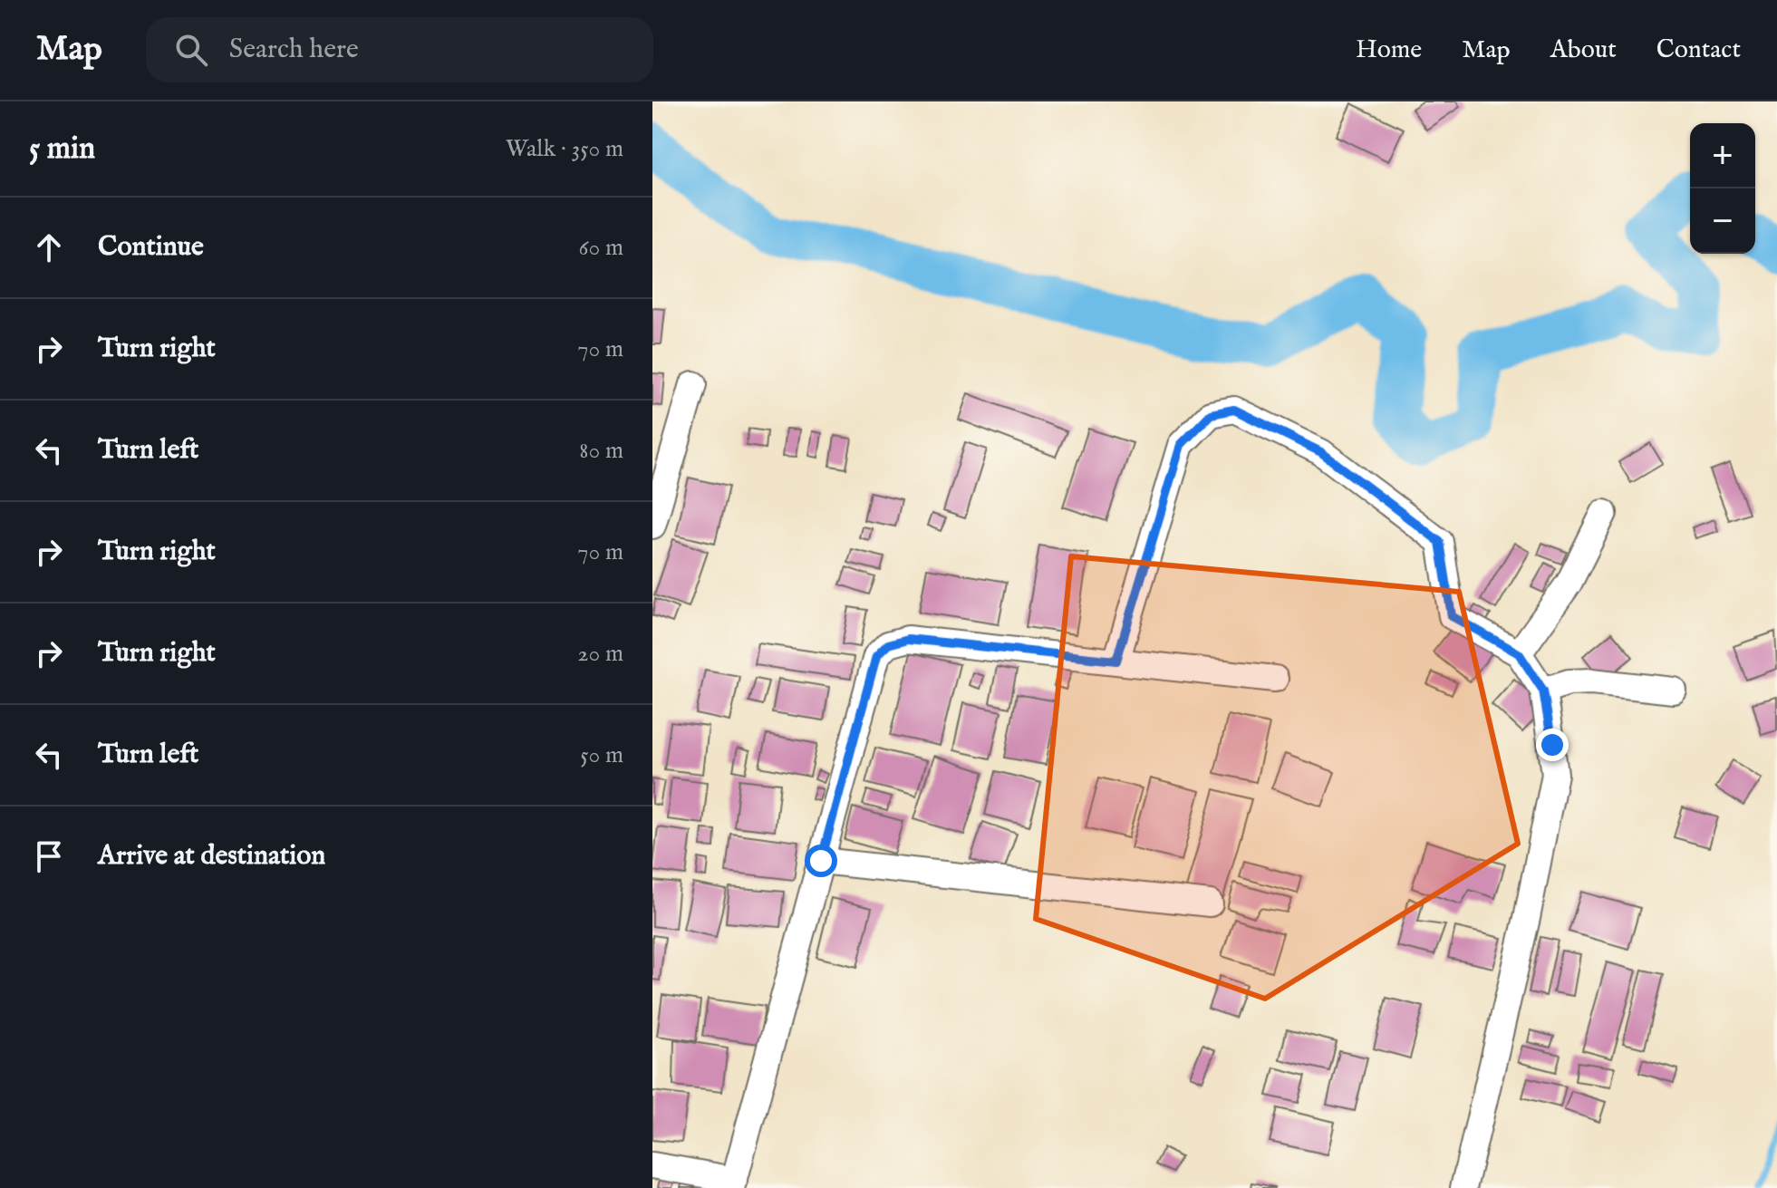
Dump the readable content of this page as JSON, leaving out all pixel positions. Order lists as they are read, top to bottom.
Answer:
{
  "page": {
    "header": "Map",
    "search": "Search here",
    "nav": [
      "Home",
      "Map",
      "About",
      "Contact"
    ],
    "heading": ["5 min", "Walk · 350 m"],
    "map_buttons": ["+", "−"],
    "list": [
      ["Continue", "60 m"],
      ["Turn right", "70 m"],
      ["Turn left", "80 m"],
      ["Turn right", "70 m"],
      ["Turn right", "20 m"],
      ["Turn left", "50 m"],
      "Arrive at destination"
    ]
  }
}
